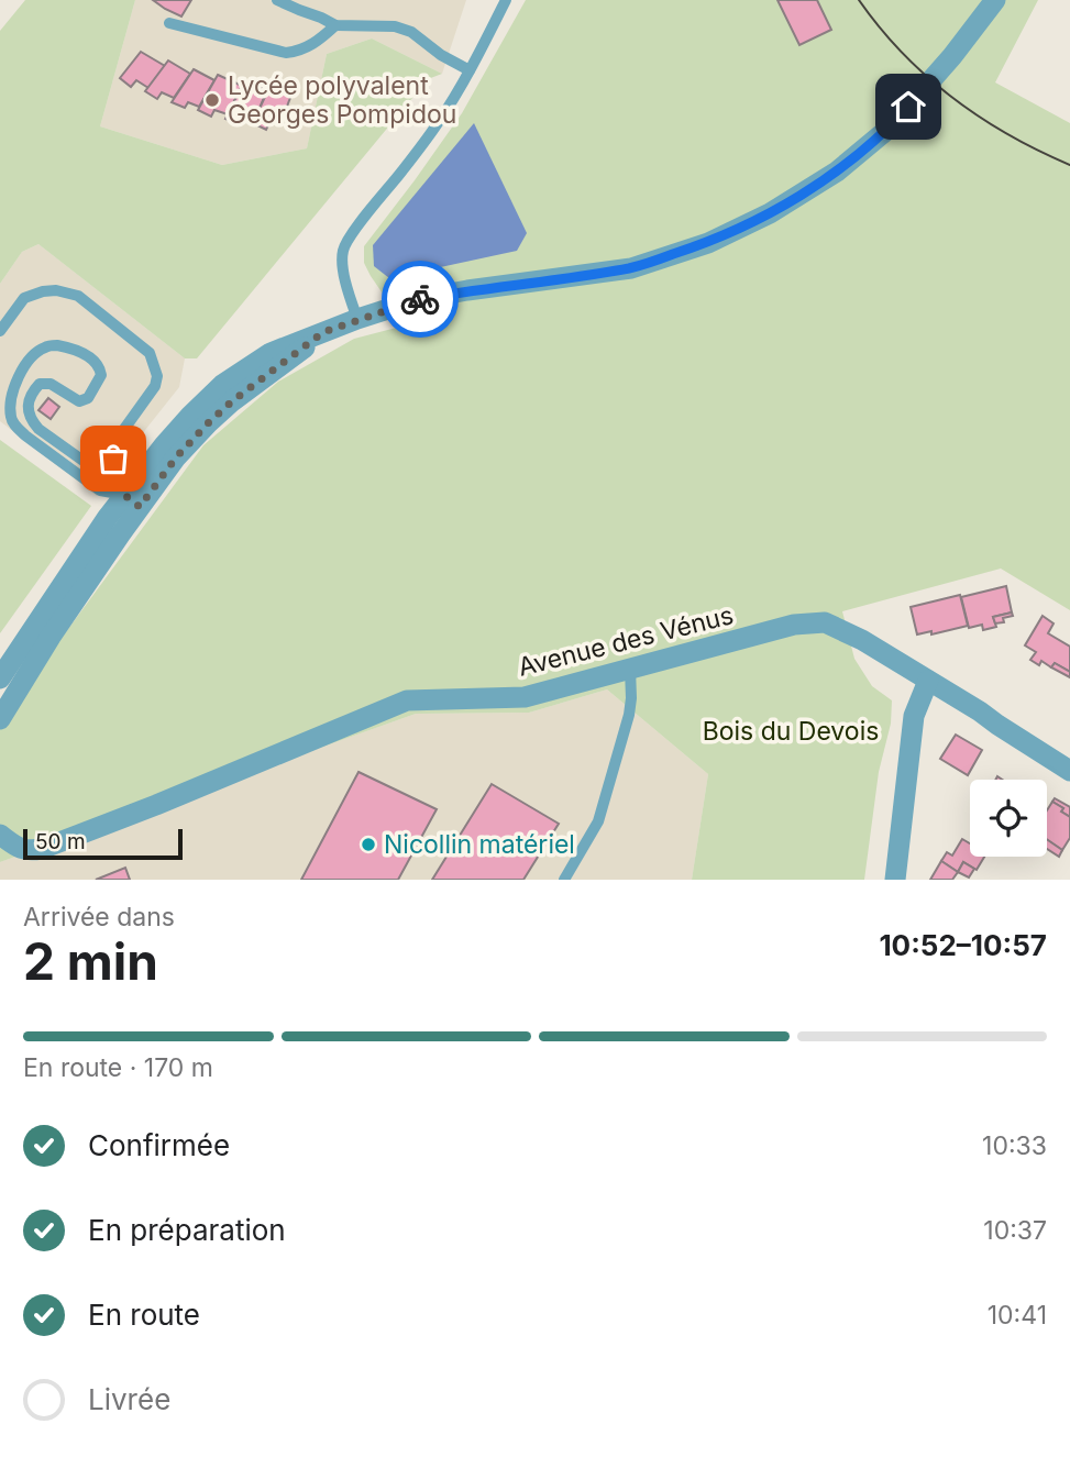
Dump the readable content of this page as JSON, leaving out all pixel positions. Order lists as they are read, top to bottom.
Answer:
{
  "streets": {
    "street": ["Avenue des Vénus"]
  },
  "parks": ["Bois du Devois"],
  "places": ["Lycée polyvalent Georges Pompidou", "Nicollin matériel"],
  "scale_bar": "50 m",
  "page": {
    "scale": "50 m",
    "heading": ["2 min", "Arrivée dans", "10:52–10:57"],
    "bar": "En route · 170 m",
    "list": [
      ["Confirmée", "10:33"],
      ["En préparation", "10:37"],
      ["En route", "10:41"],
      "Livrée"
    ]
  }
}
